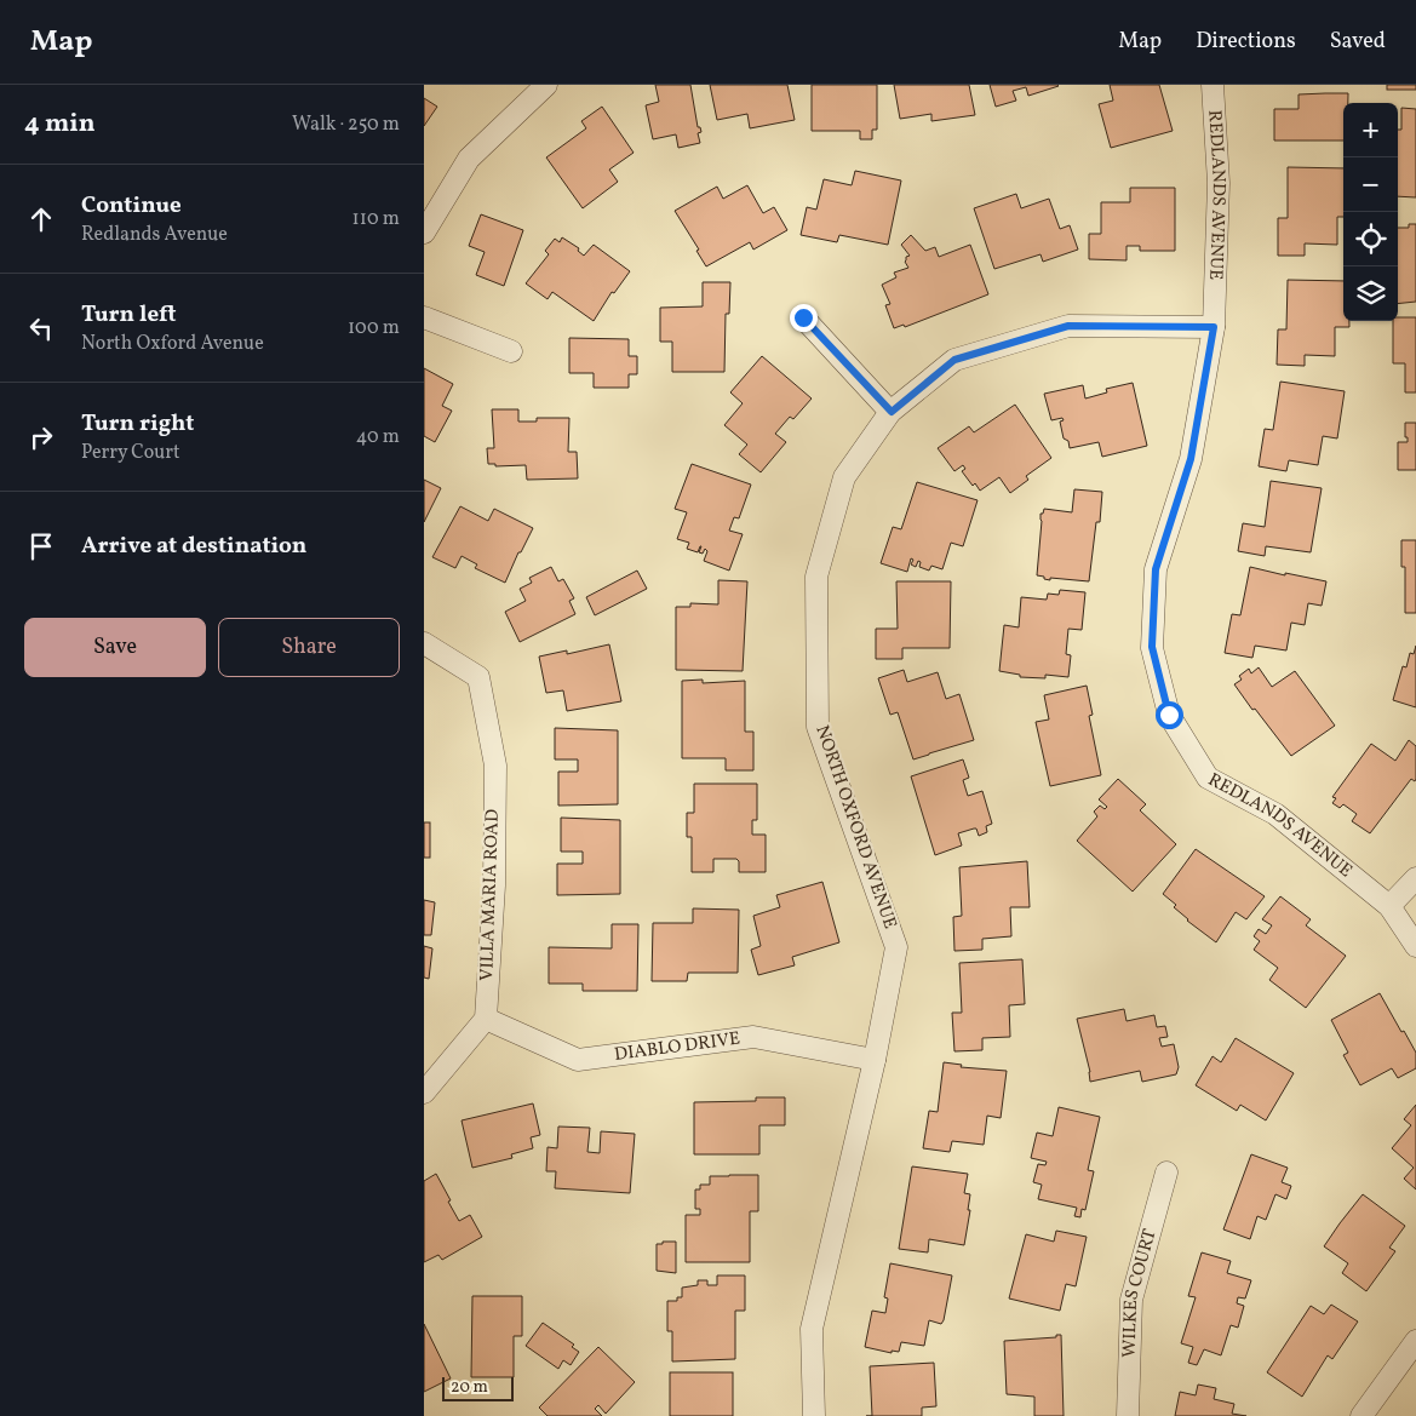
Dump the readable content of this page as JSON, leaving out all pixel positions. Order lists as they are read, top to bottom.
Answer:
{
  "streets": {
    "street": [
      "REDLANDS AVENUE",
      "NORTH OXFORD AVENUE",
      "VILLA MARIA ROAD",
      "DIABLO DRIVE",
      "WILKES COURT"
    ]
  },
  "crossings": [
    ["REDLANDS AVENUE", "NORTH OXFORD AVENUE"],
    ["NORTH OXFORD AVENUE", "DIABLO DRIVE"],
    ["VILLA MARIA ROAD", "DIABLO DRIVE"]
  ],
  "scale_bar": "20 m",
  "page": {
    "header": "Map",
    "nav": ["Map", "Directions", "Saved"],
    "heading": ["4 min", "Walk · 250 m"],
    "map_buttons": ["+", "−"],
    "list": [
      ["Continue", "Redlands Avenue", "110 m"],
      ["Turn left", "North Oxford Avenue", "100 m"],
      ["Turn right", "Perry Court", "40 m"],
      "Arrive at destination"
    ],
    "buttons": ["Save", "Share"],
    "scale": "20 m"
  }
}
